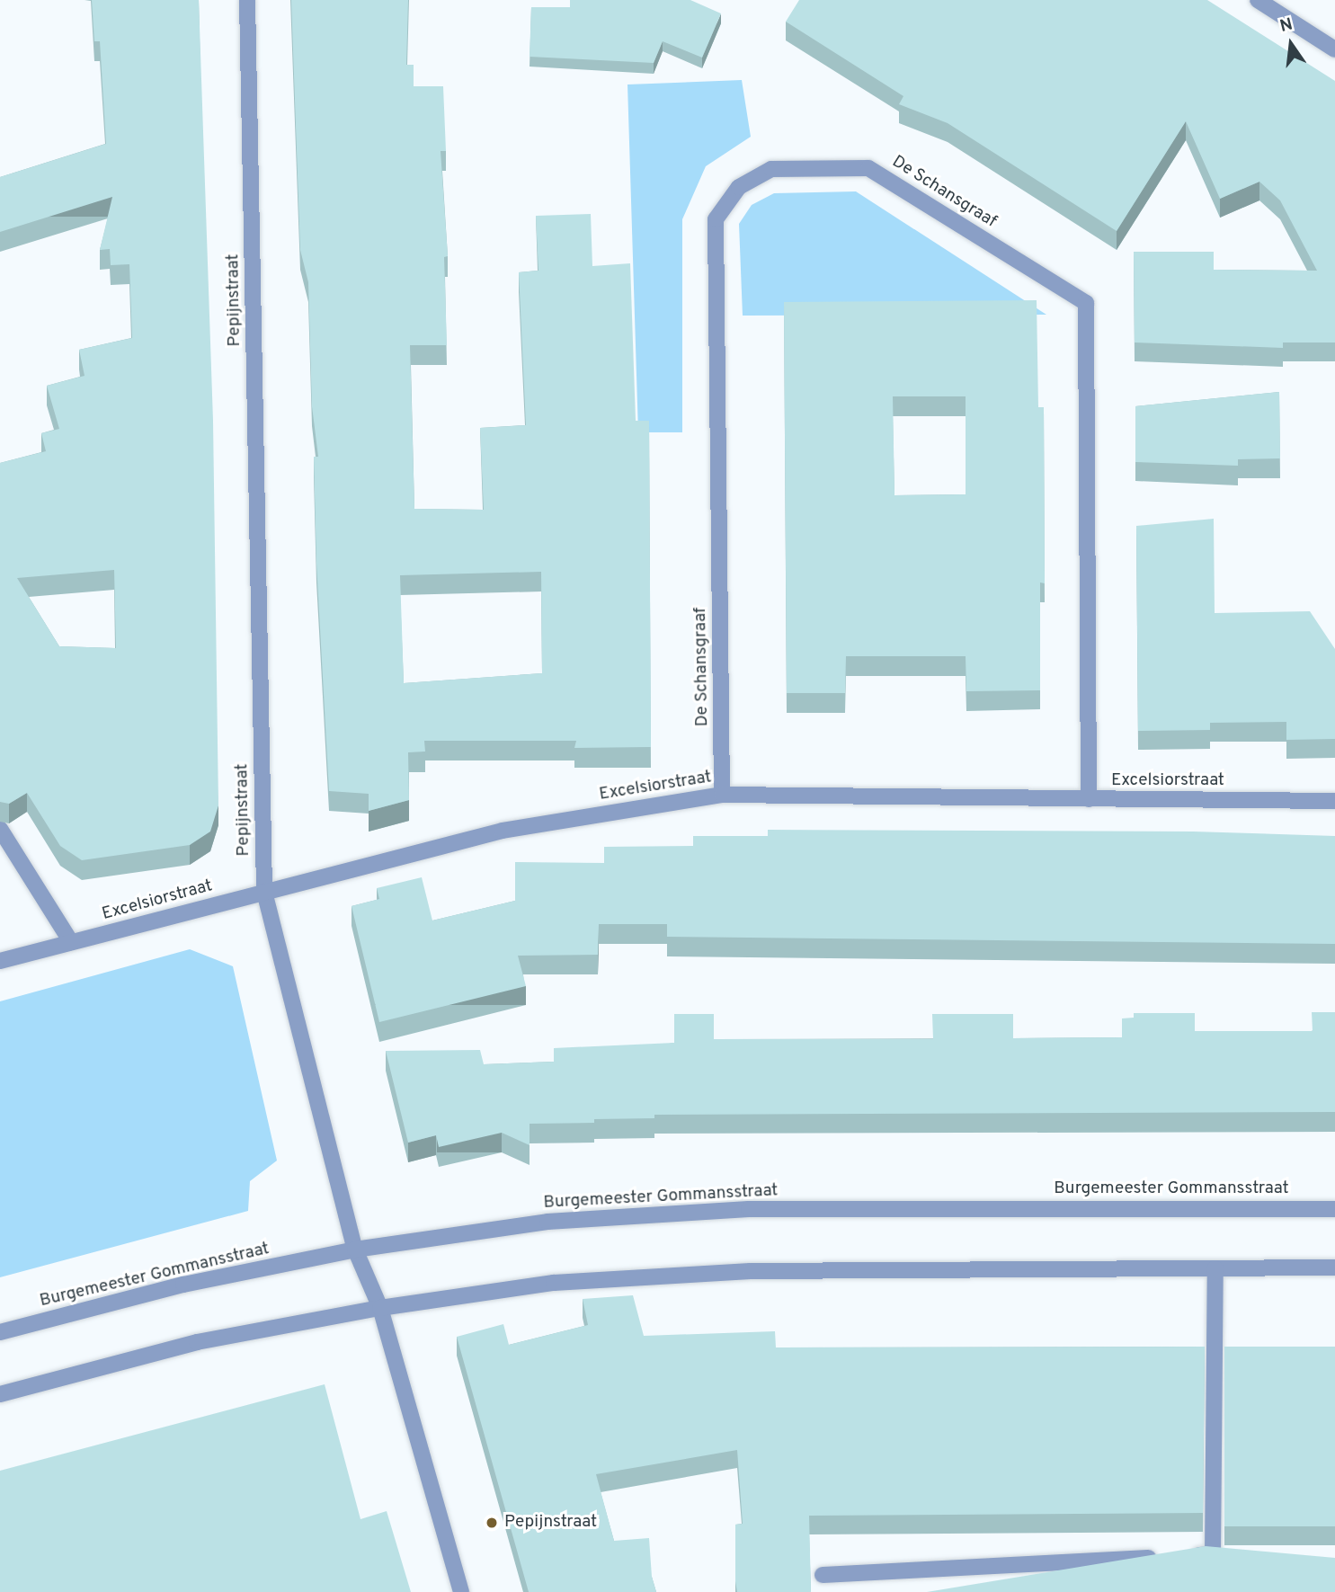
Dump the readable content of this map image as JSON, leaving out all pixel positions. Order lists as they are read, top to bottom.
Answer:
{
  "streets": {
    "street": [
      "De Schansgraaf",
      "Pepijnstraat",
      "Excelsiorstraat",
      "Burgemeester Gommansstraat"
    ]
  },
  "crossings": [
    ["De Schansgraaf", "Excelsiorstraat"],
    ["Pepijnstraat", "Excelsiorstraat"],
    ["Pepijnstraat", "Burgemeester Gommansstraat"]
  ],
  "places": ["Pepijnstraat"],
  "north": "top"
}
